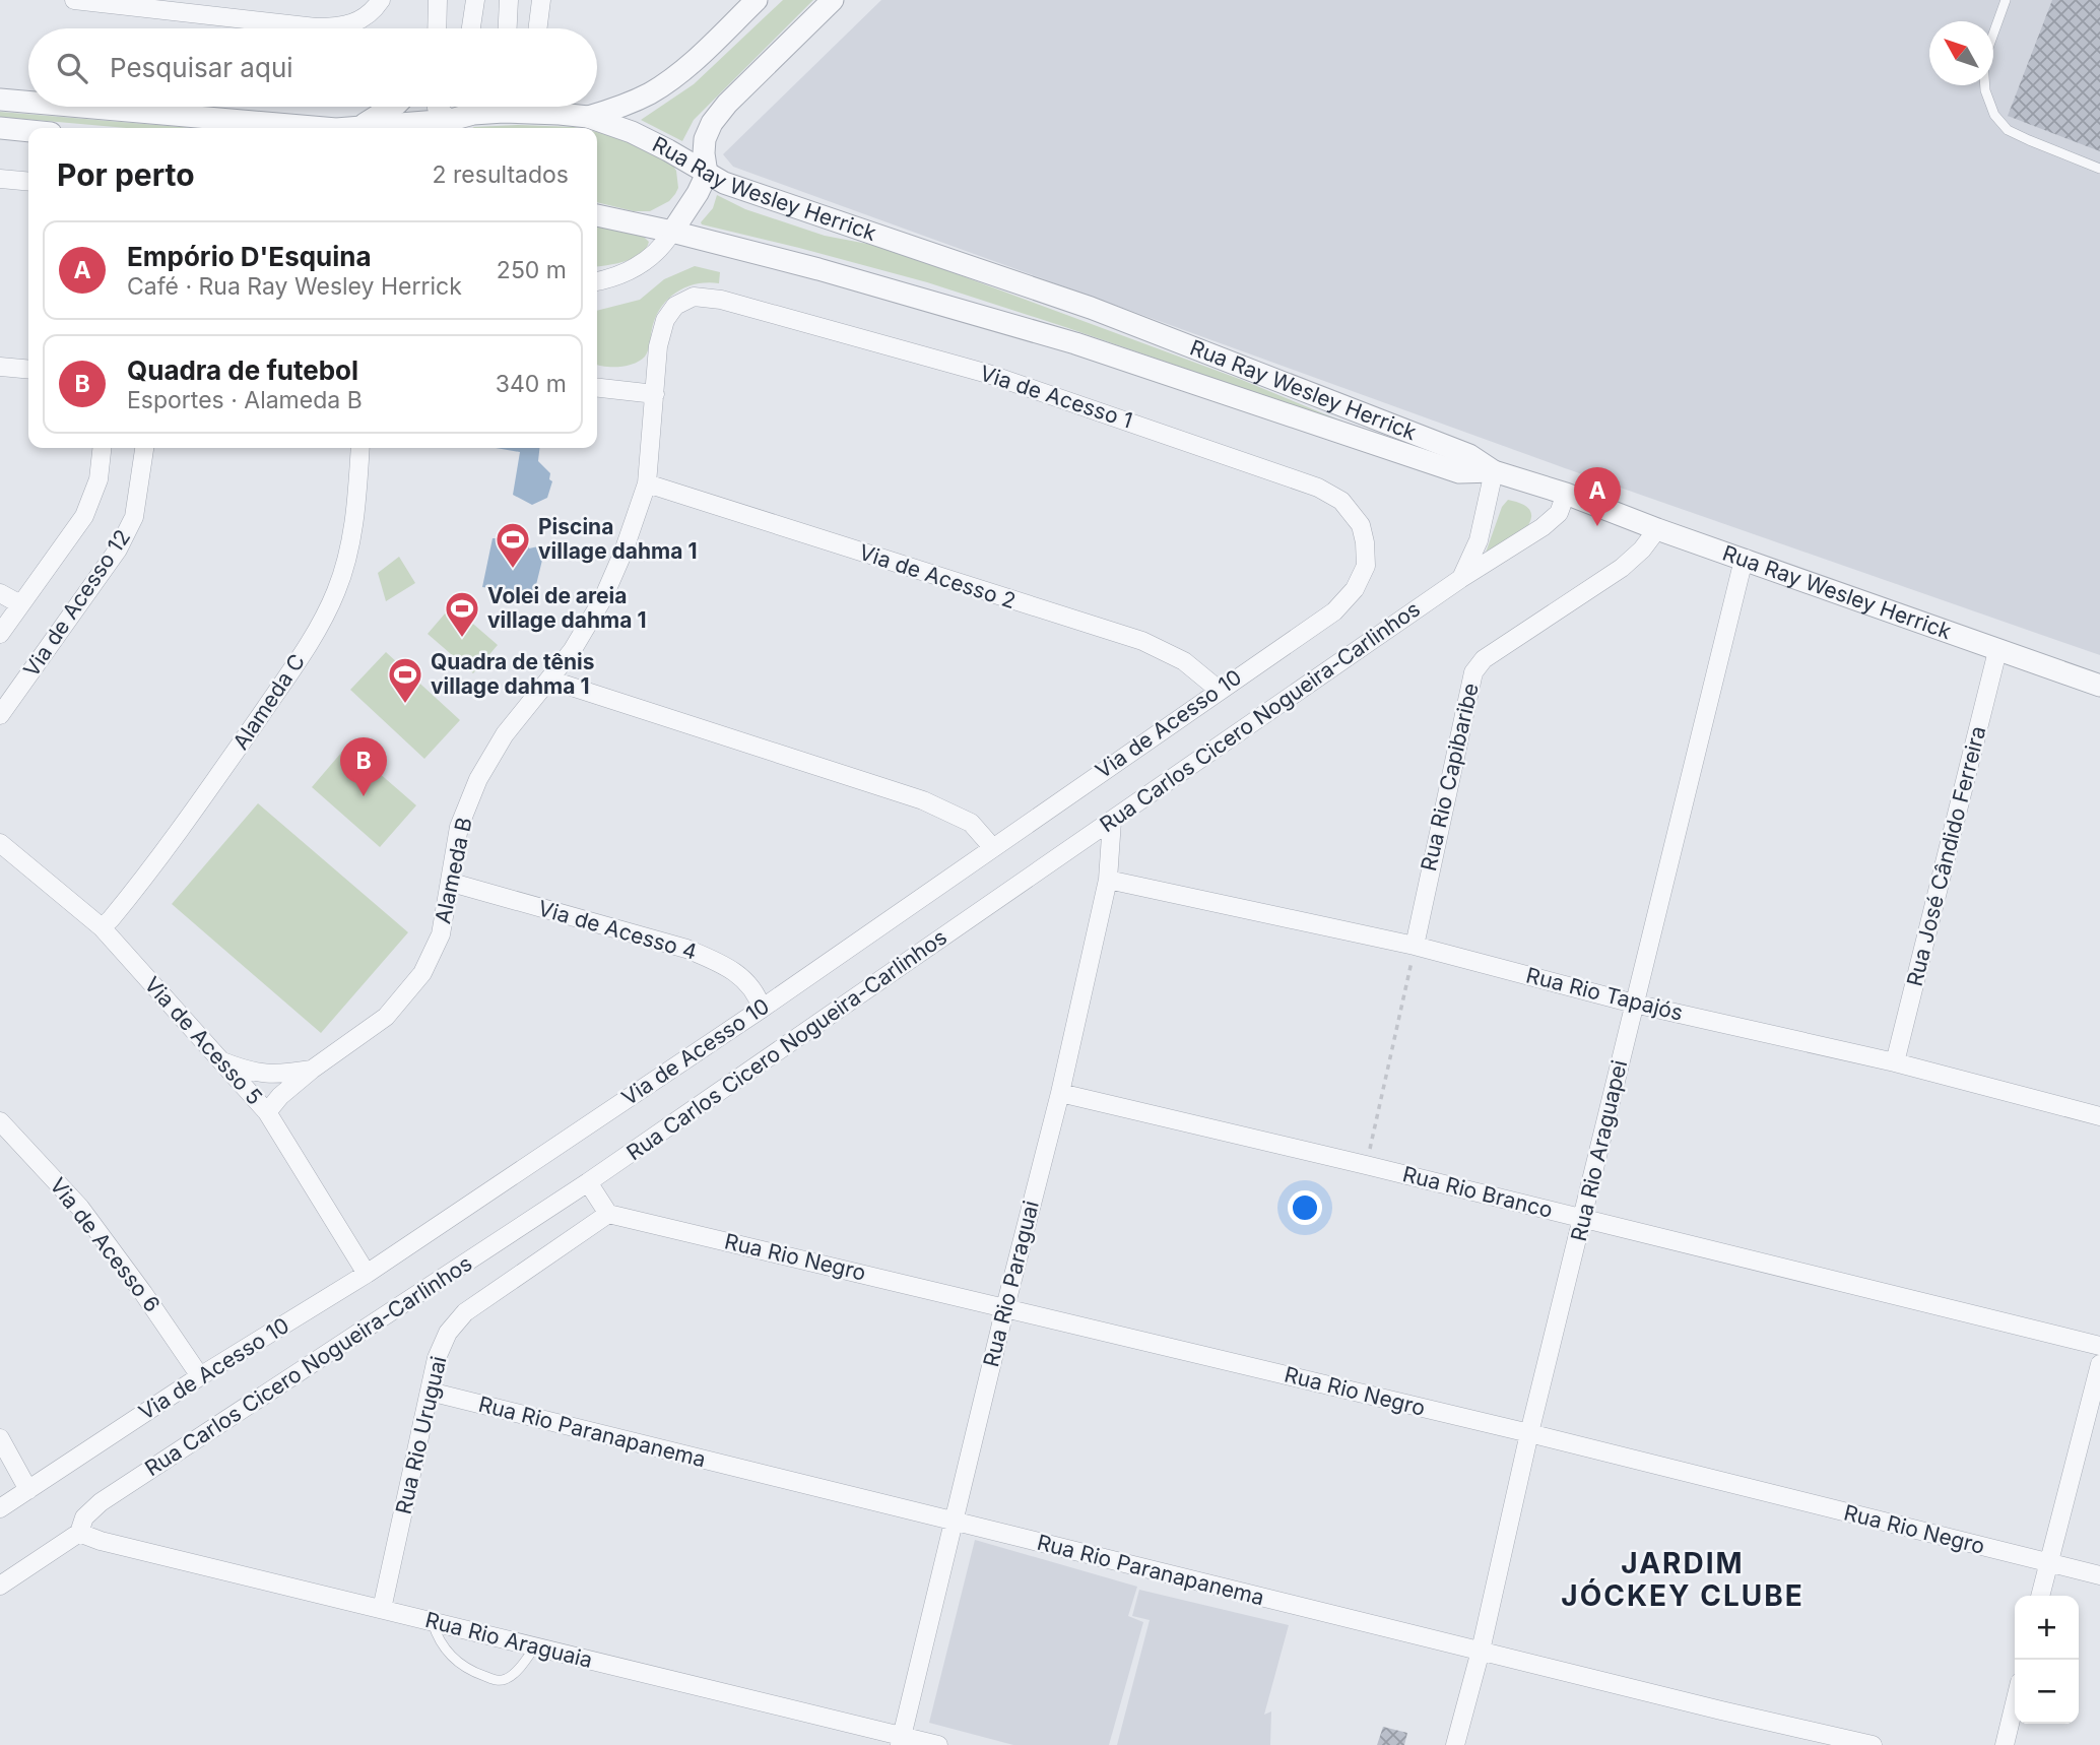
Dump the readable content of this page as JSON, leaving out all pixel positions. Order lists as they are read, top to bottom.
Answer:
{
  "streets": {
    "street": [
      "Rua Ray Wesley Herrick",
      "Via de Acesso 1",
      "Via de Acesso 2",
      "Via de Acesso 12",
      "Alameda C",
      "Rua Carlos Cicero Nogueira-Carlinhos",
      "Via de Acesso 10",
      "Rua Rio Capibaribe",
      "Rua José Cândido Ferreira",
      "Alameda B",
      "Via de Acesso 4",
      "Rua Rio Tapajós",
      "Via de Acesso 5",
      "Rua Rio Araguapei",
      "Rua Rio Branco",
      "Via de Acesso 6",
      "Rua Rio Negro",
      "Rua Rio Paraguai",
      "Rua Rio Paranapanema",
      "Rua Rio Uruguai",
      "Rua Rio Araguaia"
    ]
  },
  "crossings": [
    ["Rua Ray Wesley Herrick", "Rua Carlos Cicero Nogueira-Carlinhos"],
    ["Rua Ray Wesley Herrick", "Rua Rio Capibaribe"],
    ["Rua Ray Wesley Herrick", "Rua José Cândido Ferreira"],
    ["Rua Ray Wesley Herrick", "Rua Rio Araguapei"],
    ["Via de Acesso 1", "Via de Acesso 10"],
    ["Via de Acesso 1", "Alameda B"],
    ["Via de Acesso 2", "Via de Acesso 10"],
    ["Via de Acesso 2", "Alameda B"],
    ["Alameda C", "Via de Acesso 5"],
    ["Rua Carlos Cicero Nogueira-Carlinhos", "Rua Rio Paraguai"],
    ["Rua Carlos Cicero Nogueira-Carlinhos", "Rua Rio Araguaia"],
    ["Via de Acesso 10", "Via de Acesso 4"],
    ["Via de Acesso 10", "Via de Acesso 5"],
    ["Via de Acesso 10", "Via de Acesso 6"],
    ["Rua Rio Capibaribe", "Rua Rio Tapajós"],
    ["Rua José Cândido Ferreira", "Rua Rio Tapajós"],
    ["Alameda B", "Via de Acesso 4"],
    ["Alameda B", "Via de Acesso 5"],
    ["Rua Rio Tapajós", "Rua Rio Araguapei"],
    ["Rua Rio Tapajós", "Rua Rio Paraguai"],
    ["Rua Rio Araguapei", "Rua Rio Branco"],
    ["Rua Rio Araguapei", "Rua Rio Negro"],
    ["Rua Rio Araguapei", "Rua Rio Paranapanema"],
    ["Rua Rio Branco", "Rua Rio Paraguai"],
    ["Rua Rio Negro", "Rua Rio Paraguai"],
    ["Rua Rio Negro", "Rua Rio Uruguai"],
    ["Rua Rio Paraguai", "Rua Rio Paranapanema"],
    ["Rua Rio Paraguai", "Rua Rio Araguaia"],
    ["Rua Rio Paranapanema", "Rua Rio Uruguai"],
    ["Rua Rio Uruguai", "Rua Rio Araguaia"]
  ],
  "districts": ["JARDIM JÓCKEY CLUBE"],
  "places": {
    "sports": ["Piscina village dahma 1", "Volei de areia village dahma 1", "Quadra de tênis village dahma 1"]
  },
  "north": "top left",
  "page": {
    "search": "Pesquisar aqui",
    "heading": ["Por perto", "2 resultados"],
    "list": [
      {
        "mark": "A",
        "name": "Empório D'Esquina",
        "note": "Café · Rua Ray Wesley Herrick",
        "value": "250 m"
      },
      {
        "mark": "B",
        "name": "Quadra de futebol",
        "note": "Esportes · Alameda B",
        "value": "340 m"
      }
    ],
    "pins": ["A", "B"],
    "map_buttons": ["+", "−"]
  }
}
